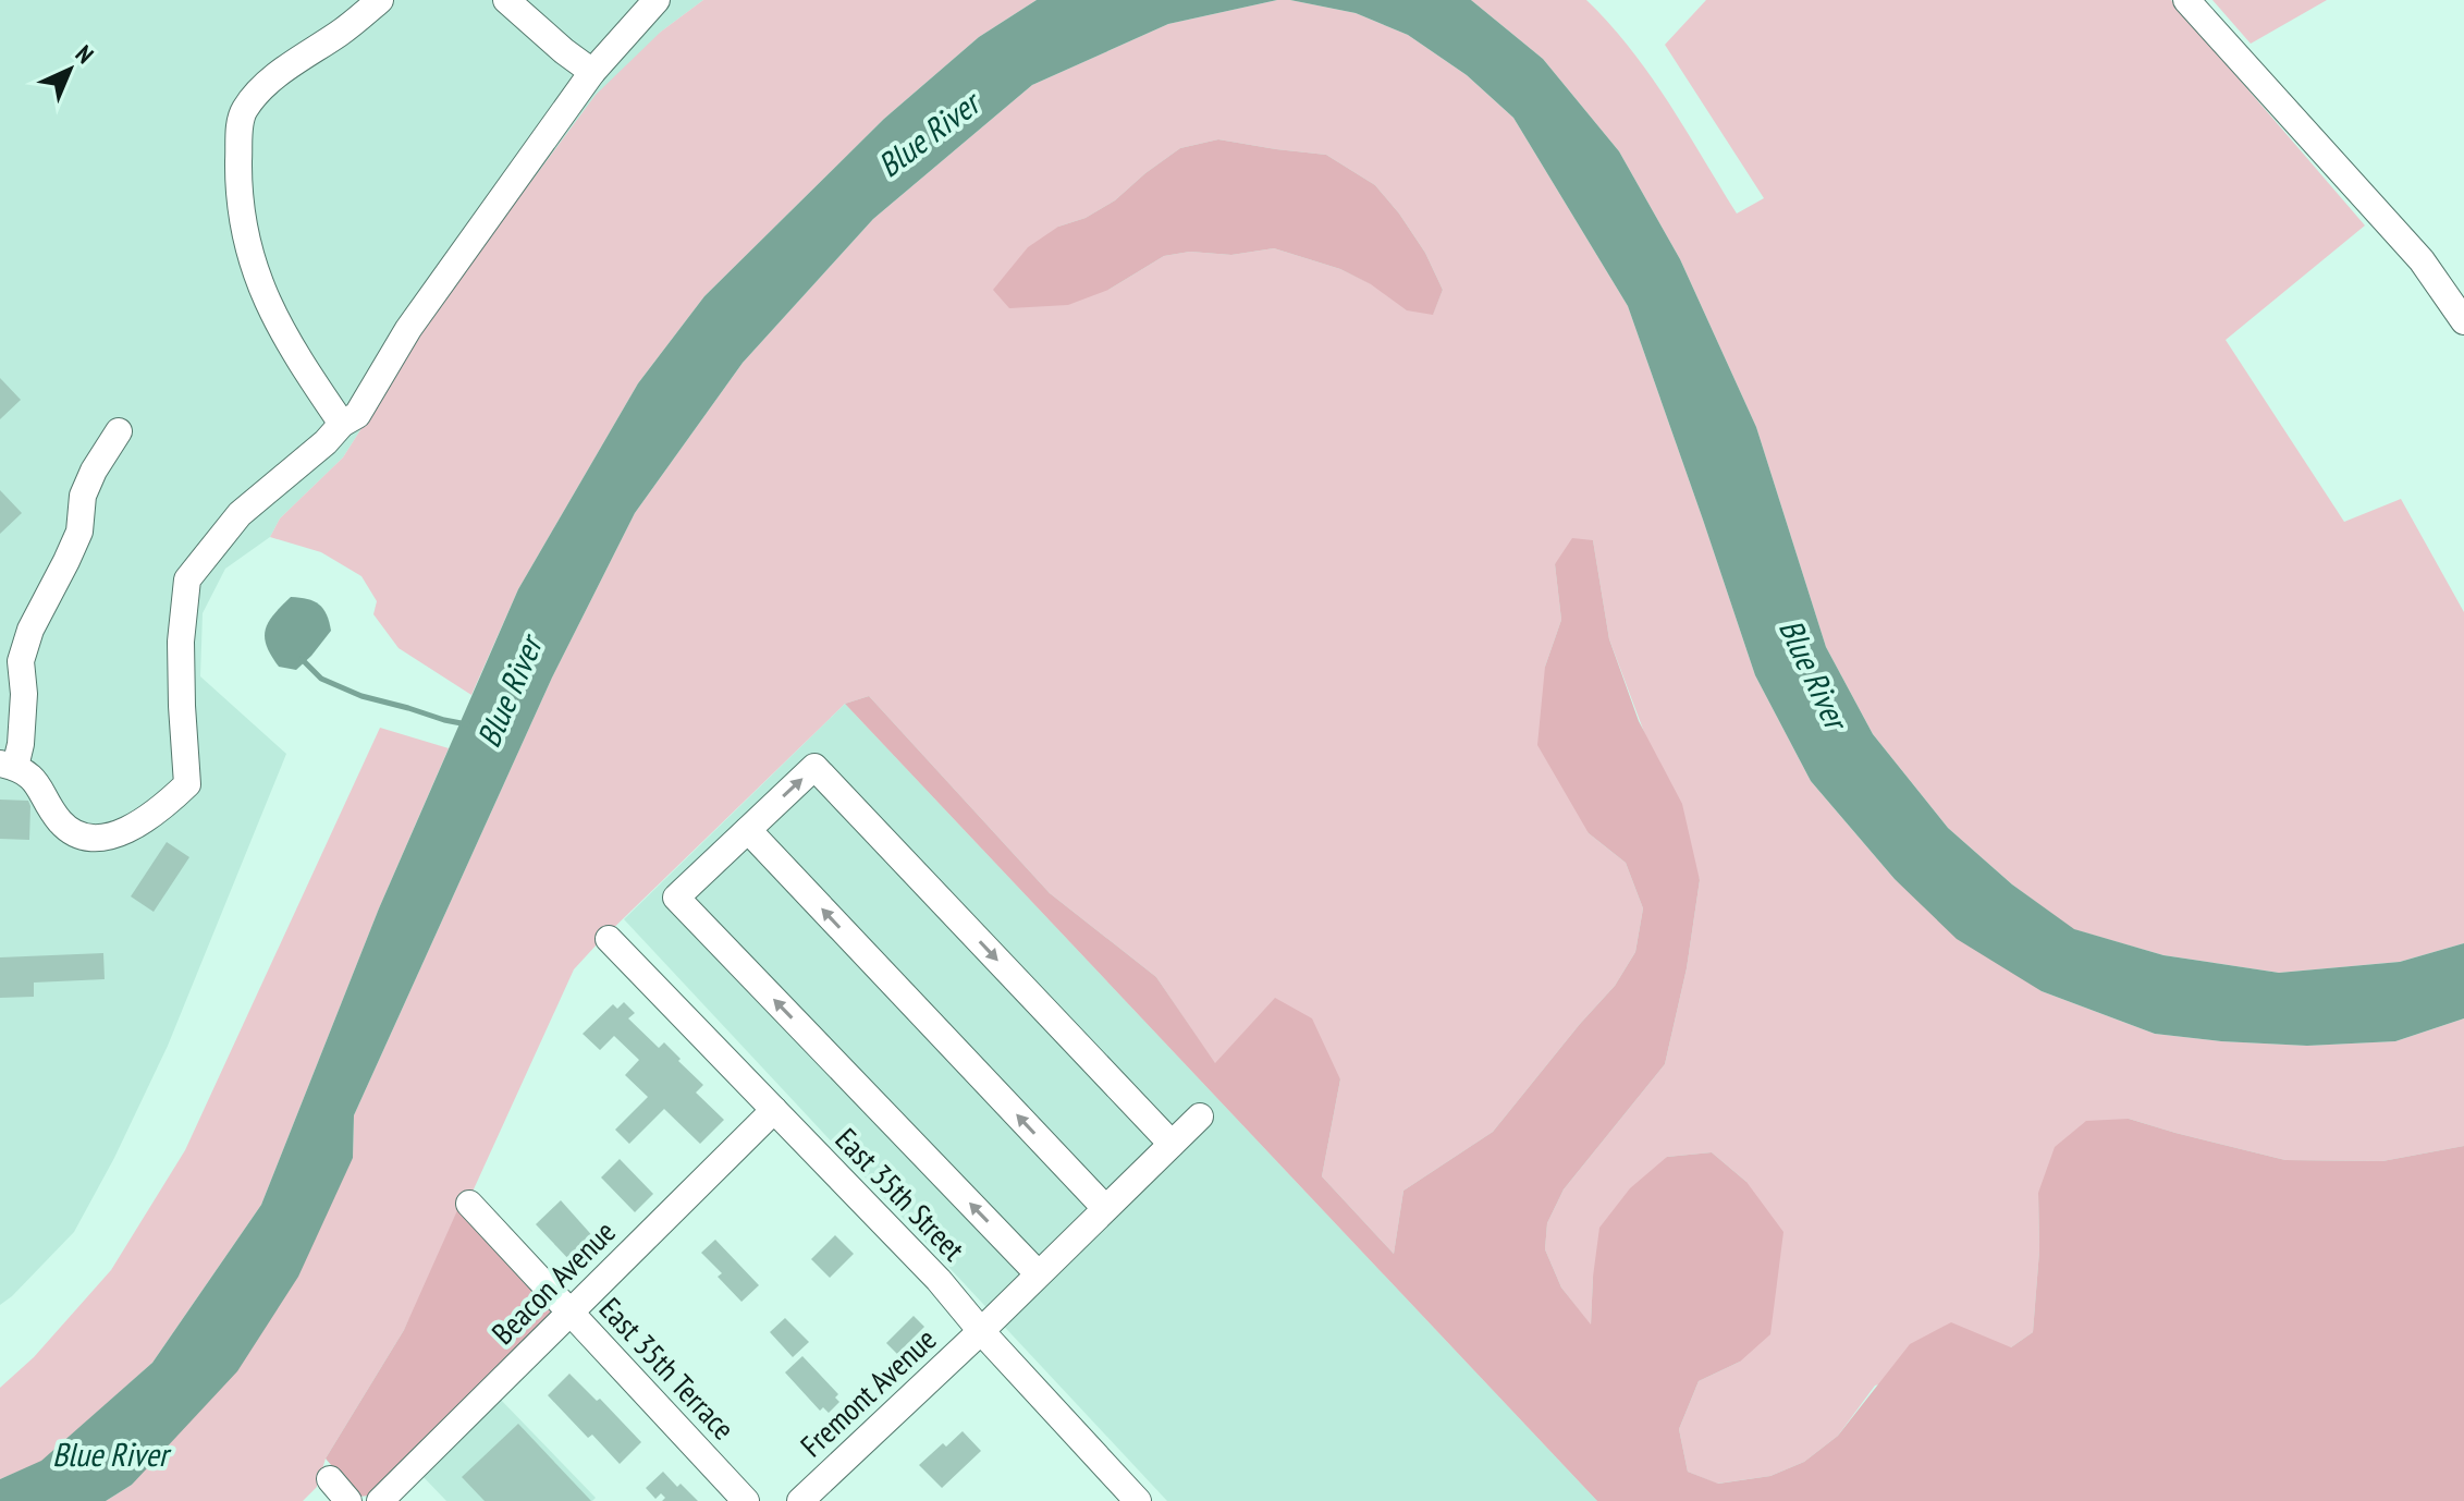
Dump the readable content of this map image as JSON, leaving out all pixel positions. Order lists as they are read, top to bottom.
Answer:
{
  "streets": {
    "street": [
      "East 35th Street",
      "Beacon Avenue",
      "East 35th Terrace",
      "Fremont Avenue"
    ]
  },
  "crossings": [
    ["East 35th Street", "Beacon Avenue"],
    ["East 35th Street", "Fremont Avenue"],
    ["Beacon Avenue", "East 35th Terrace"]
  ],
  "water": ["Blue River"],
  "north": "top right"
}
